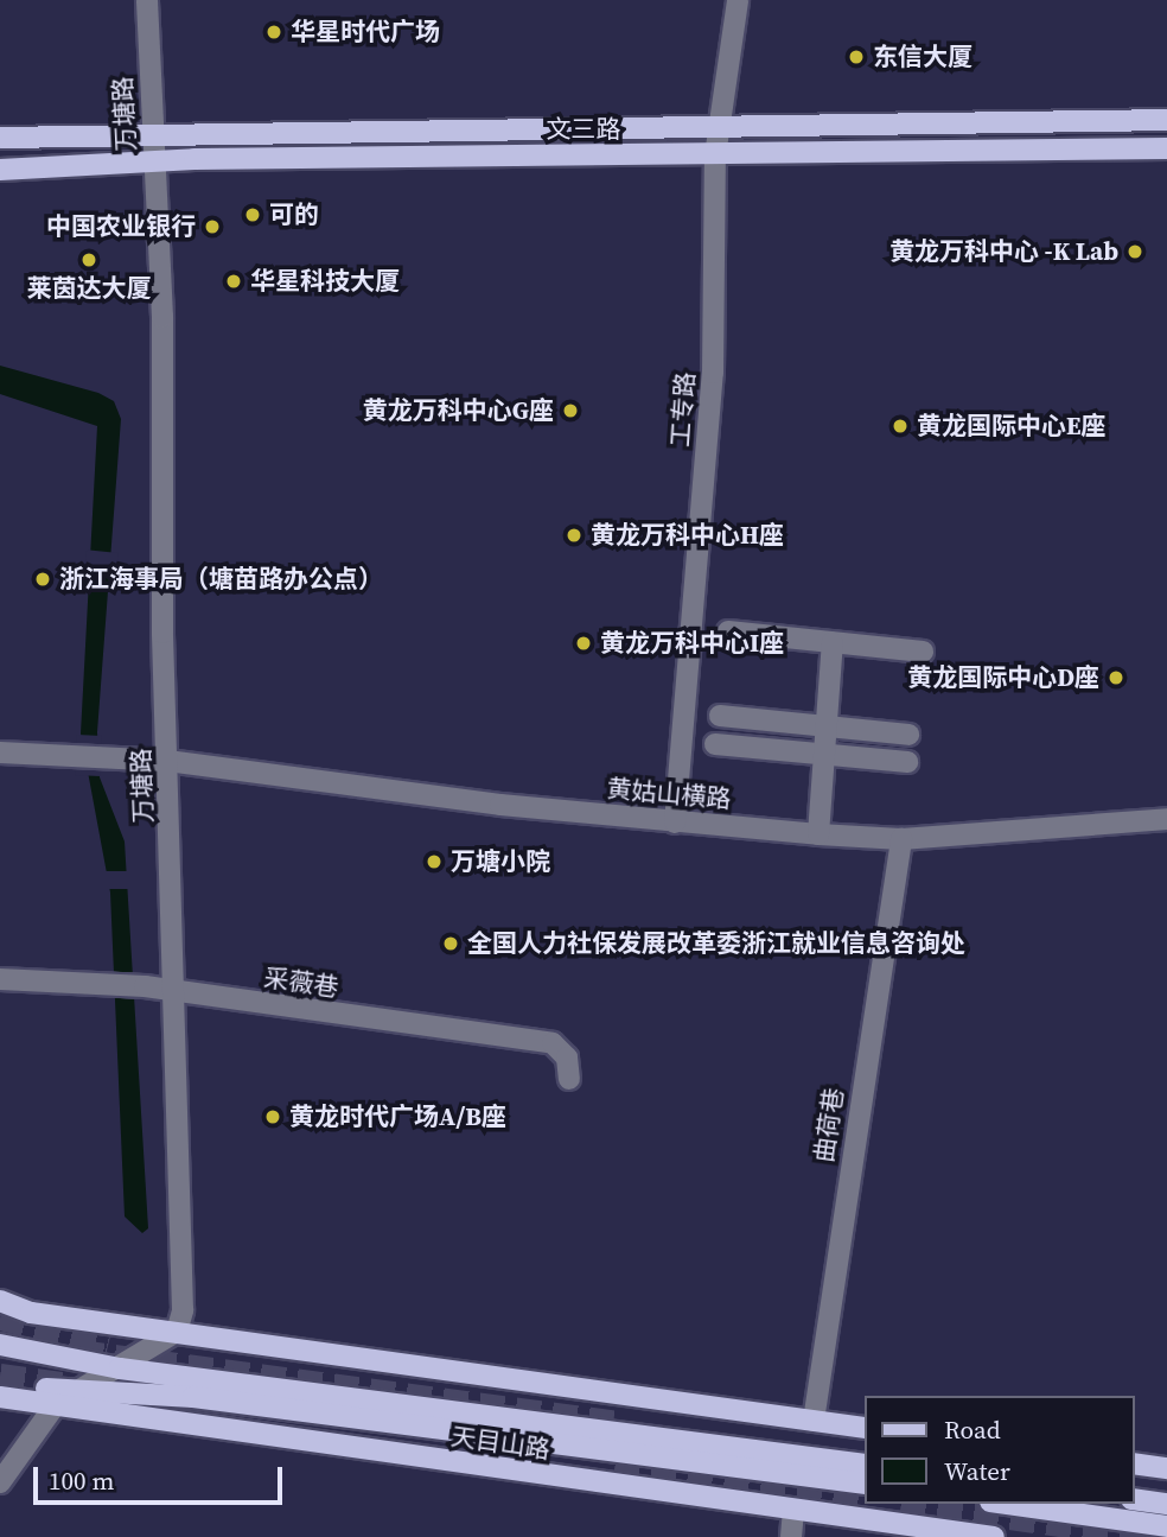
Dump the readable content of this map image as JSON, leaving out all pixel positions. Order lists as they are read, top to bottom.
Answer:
{
  "streets": {
    "main road": ["文三路", "天目山路"],
    "street": [
      "万塘路",
      "工专路",
      "黄姑山横路",
      "采薇巷",
      "曲荷巷"
    ]
  },
  "crossings": [
    ["万塘路", "文三路"],
    ["万塘路", "黄姑山横路"],
    ["万塘路", "采薇巷"],
    ["文三路", "工专路"],
    ["工专路", "黄姑山横路"],
    ["黄姑山横路", "曲荷巷"]
  ],
  "places": [
    "华星时代广场",
    "东信大厦",
    "可的",
    "中国农业银行",
    "黄龙万科中心 -K Lab",
    "莱茵达大厦",
    "华星科技大厦",
    "黄龙万科中心G座",
    "黄龙国际中心E座",
    "黄龙万科中心H座",
    "浙江海事局（塘苗路办公点）",
    "黄龙万科中心I座",
    "黄龙国际中心D座",
    "万塘小院",
    "全国人力社保发展改革委浙江就业信息咨询处",
    "黄龙时代广场A/B座"
  ],
  "legend": ["Road", "Water"],
  "scale_bar": "100 m"
}
